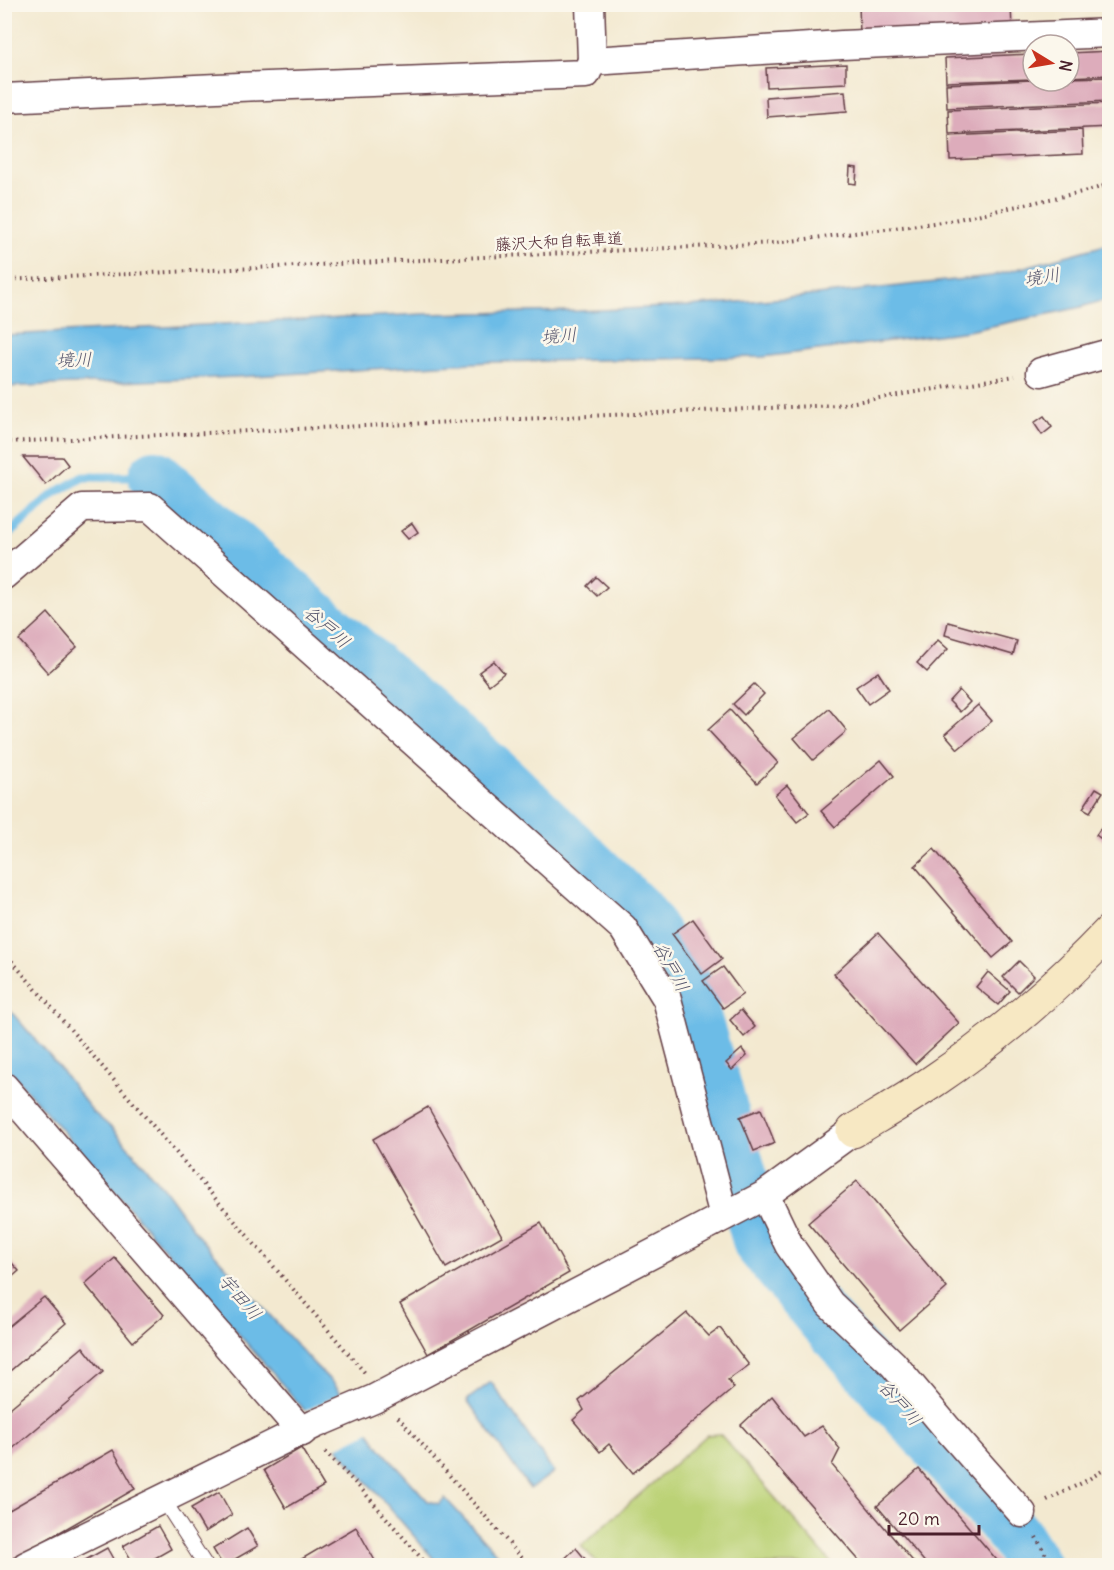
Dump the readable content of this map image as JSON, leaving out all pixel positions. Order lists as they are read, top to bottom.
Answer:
{
  "streets": {
    "path": ["藤沢大和自転車道"]
  },
  "water": ["境川", "谷戸川", "宇田川"],
  "scale_bar": "20 m",
  "north": "right"
}
